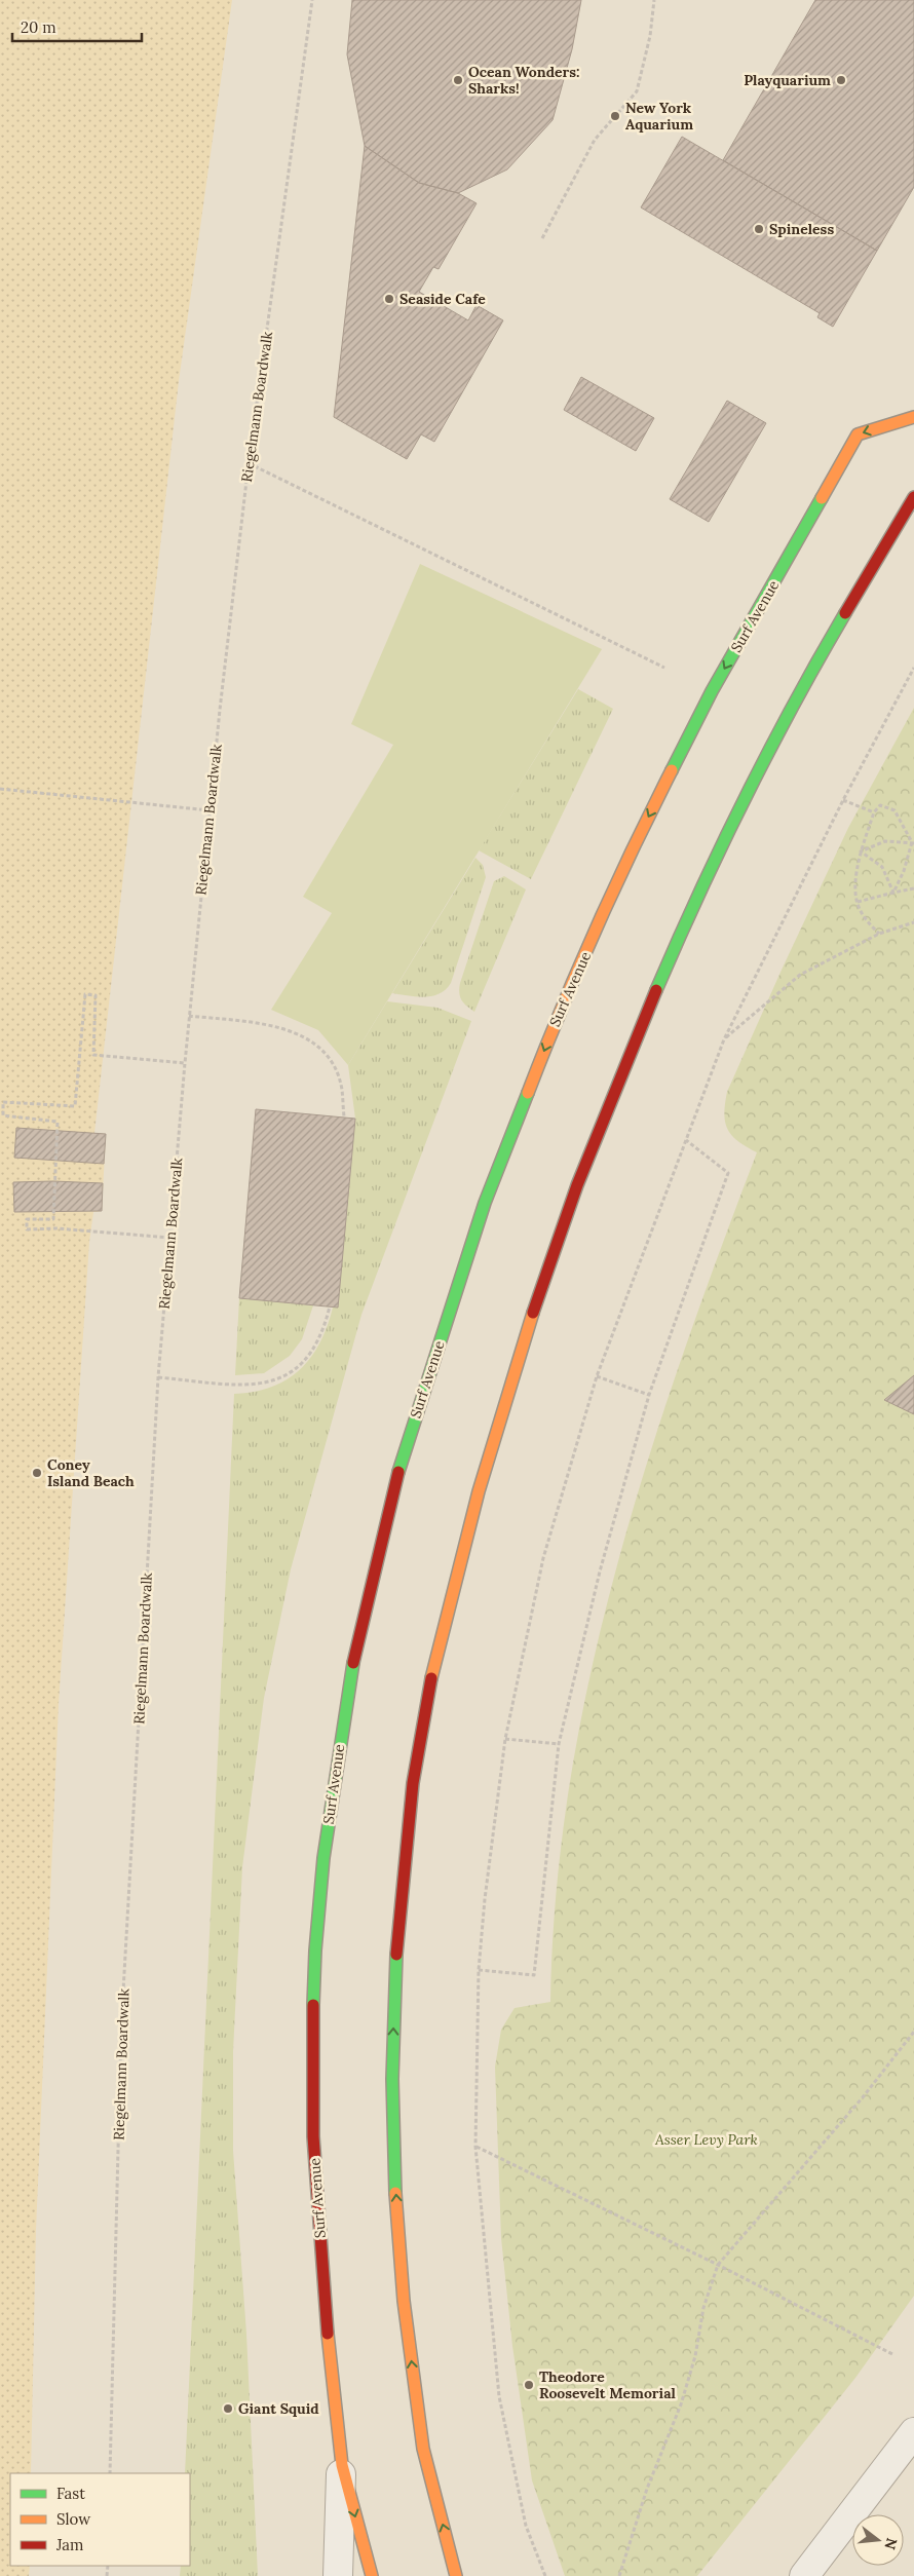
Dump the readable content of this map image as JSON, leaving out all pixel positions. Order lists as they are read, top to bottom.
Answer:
{
  "streets": {
    "main road": ["Surf Avenue"],
    "path": ["Riegelmann Boardwalk"]
  },
  "parks": ["Asser Levy Park"],
  "places": [
    "Ocean Wonders: Sharks!",
    "Playquarium",
    "New York Aquarium",
    "Spineless",
    "Seaside Cafe",
    "Coney Island Beach",
    "Theodore Roosevelt Memorial",
    "Giant Squid"
  ],
  "legend": ["Fast", "Slow", "Jam"],
  "scale_bar": "20 m",
  "north": "right"
}
